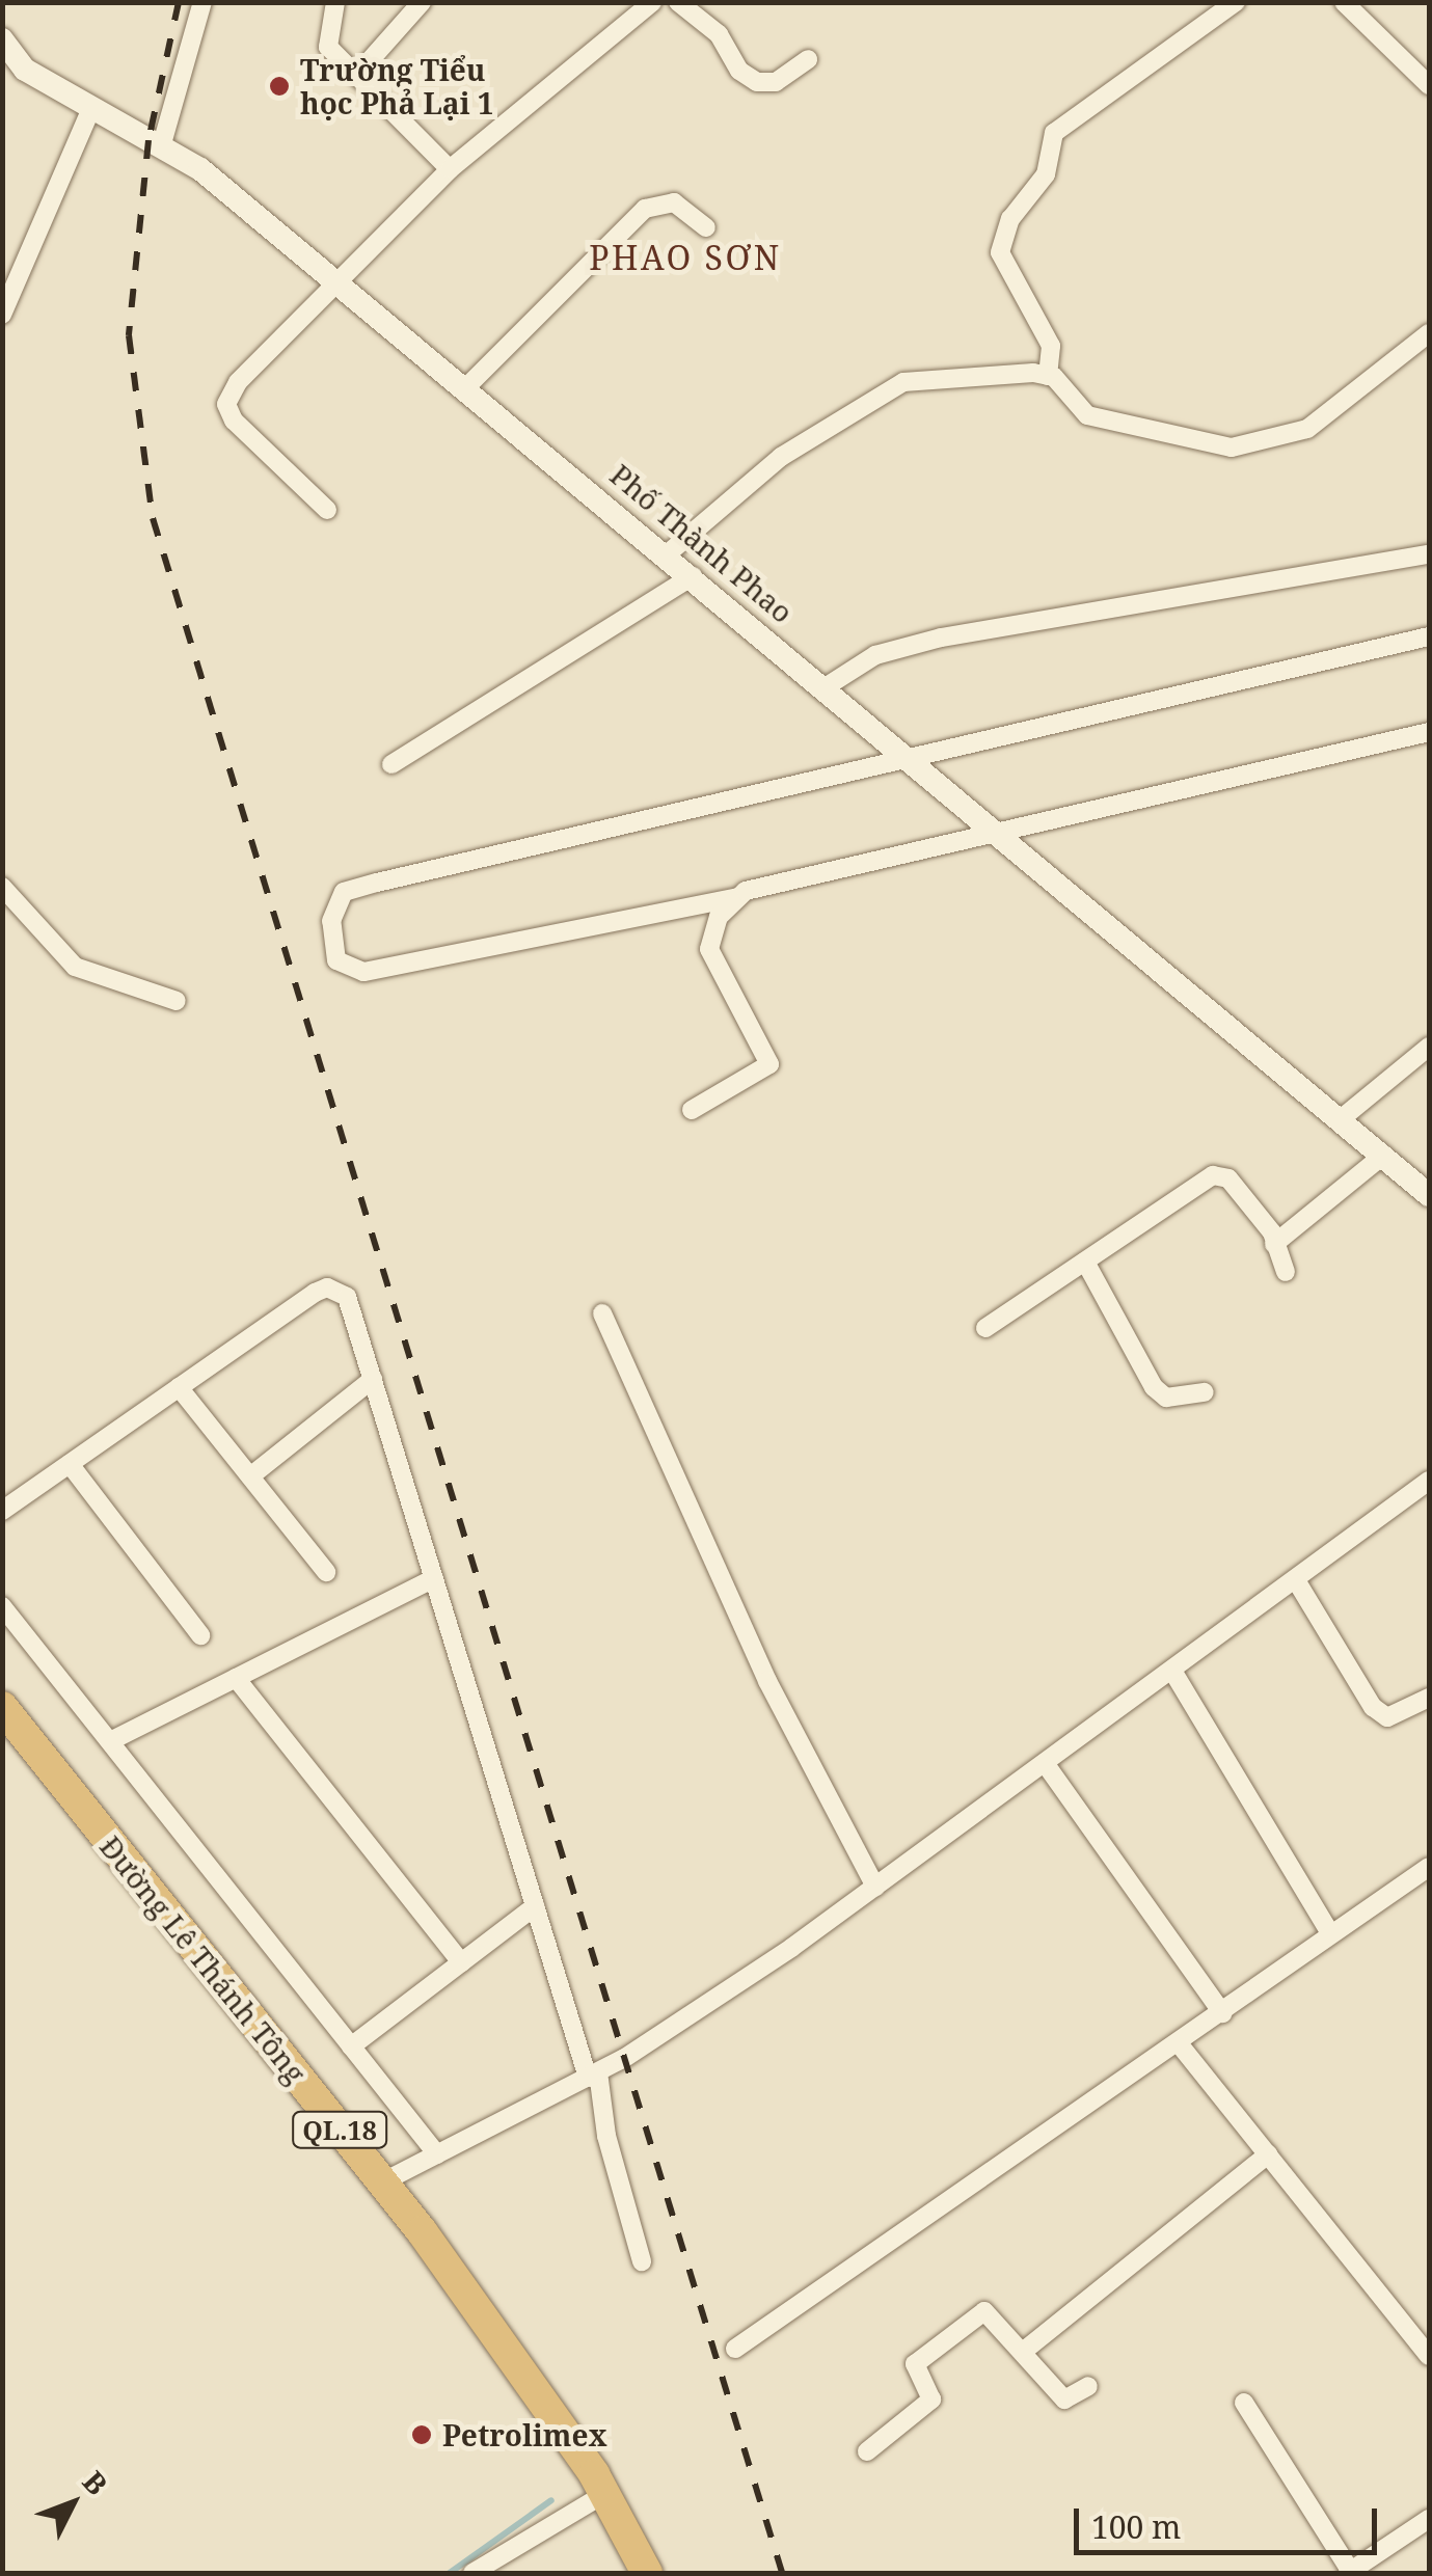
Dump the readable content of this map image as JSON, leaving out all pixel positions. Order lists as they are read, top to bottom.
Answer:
{
  "streets": {
    "highway": ["Đường Lê Thánh Tông", "QL.18"],
    "street": ["Phố Thành Phao"]
  },
  "districts": ["PHAO SƠN"],
  "places": ["Trường Tiểu học Phả Lại 1", "Petrolimex"],
  "scale_bar": "100 m",
  "north": "top right"
}
